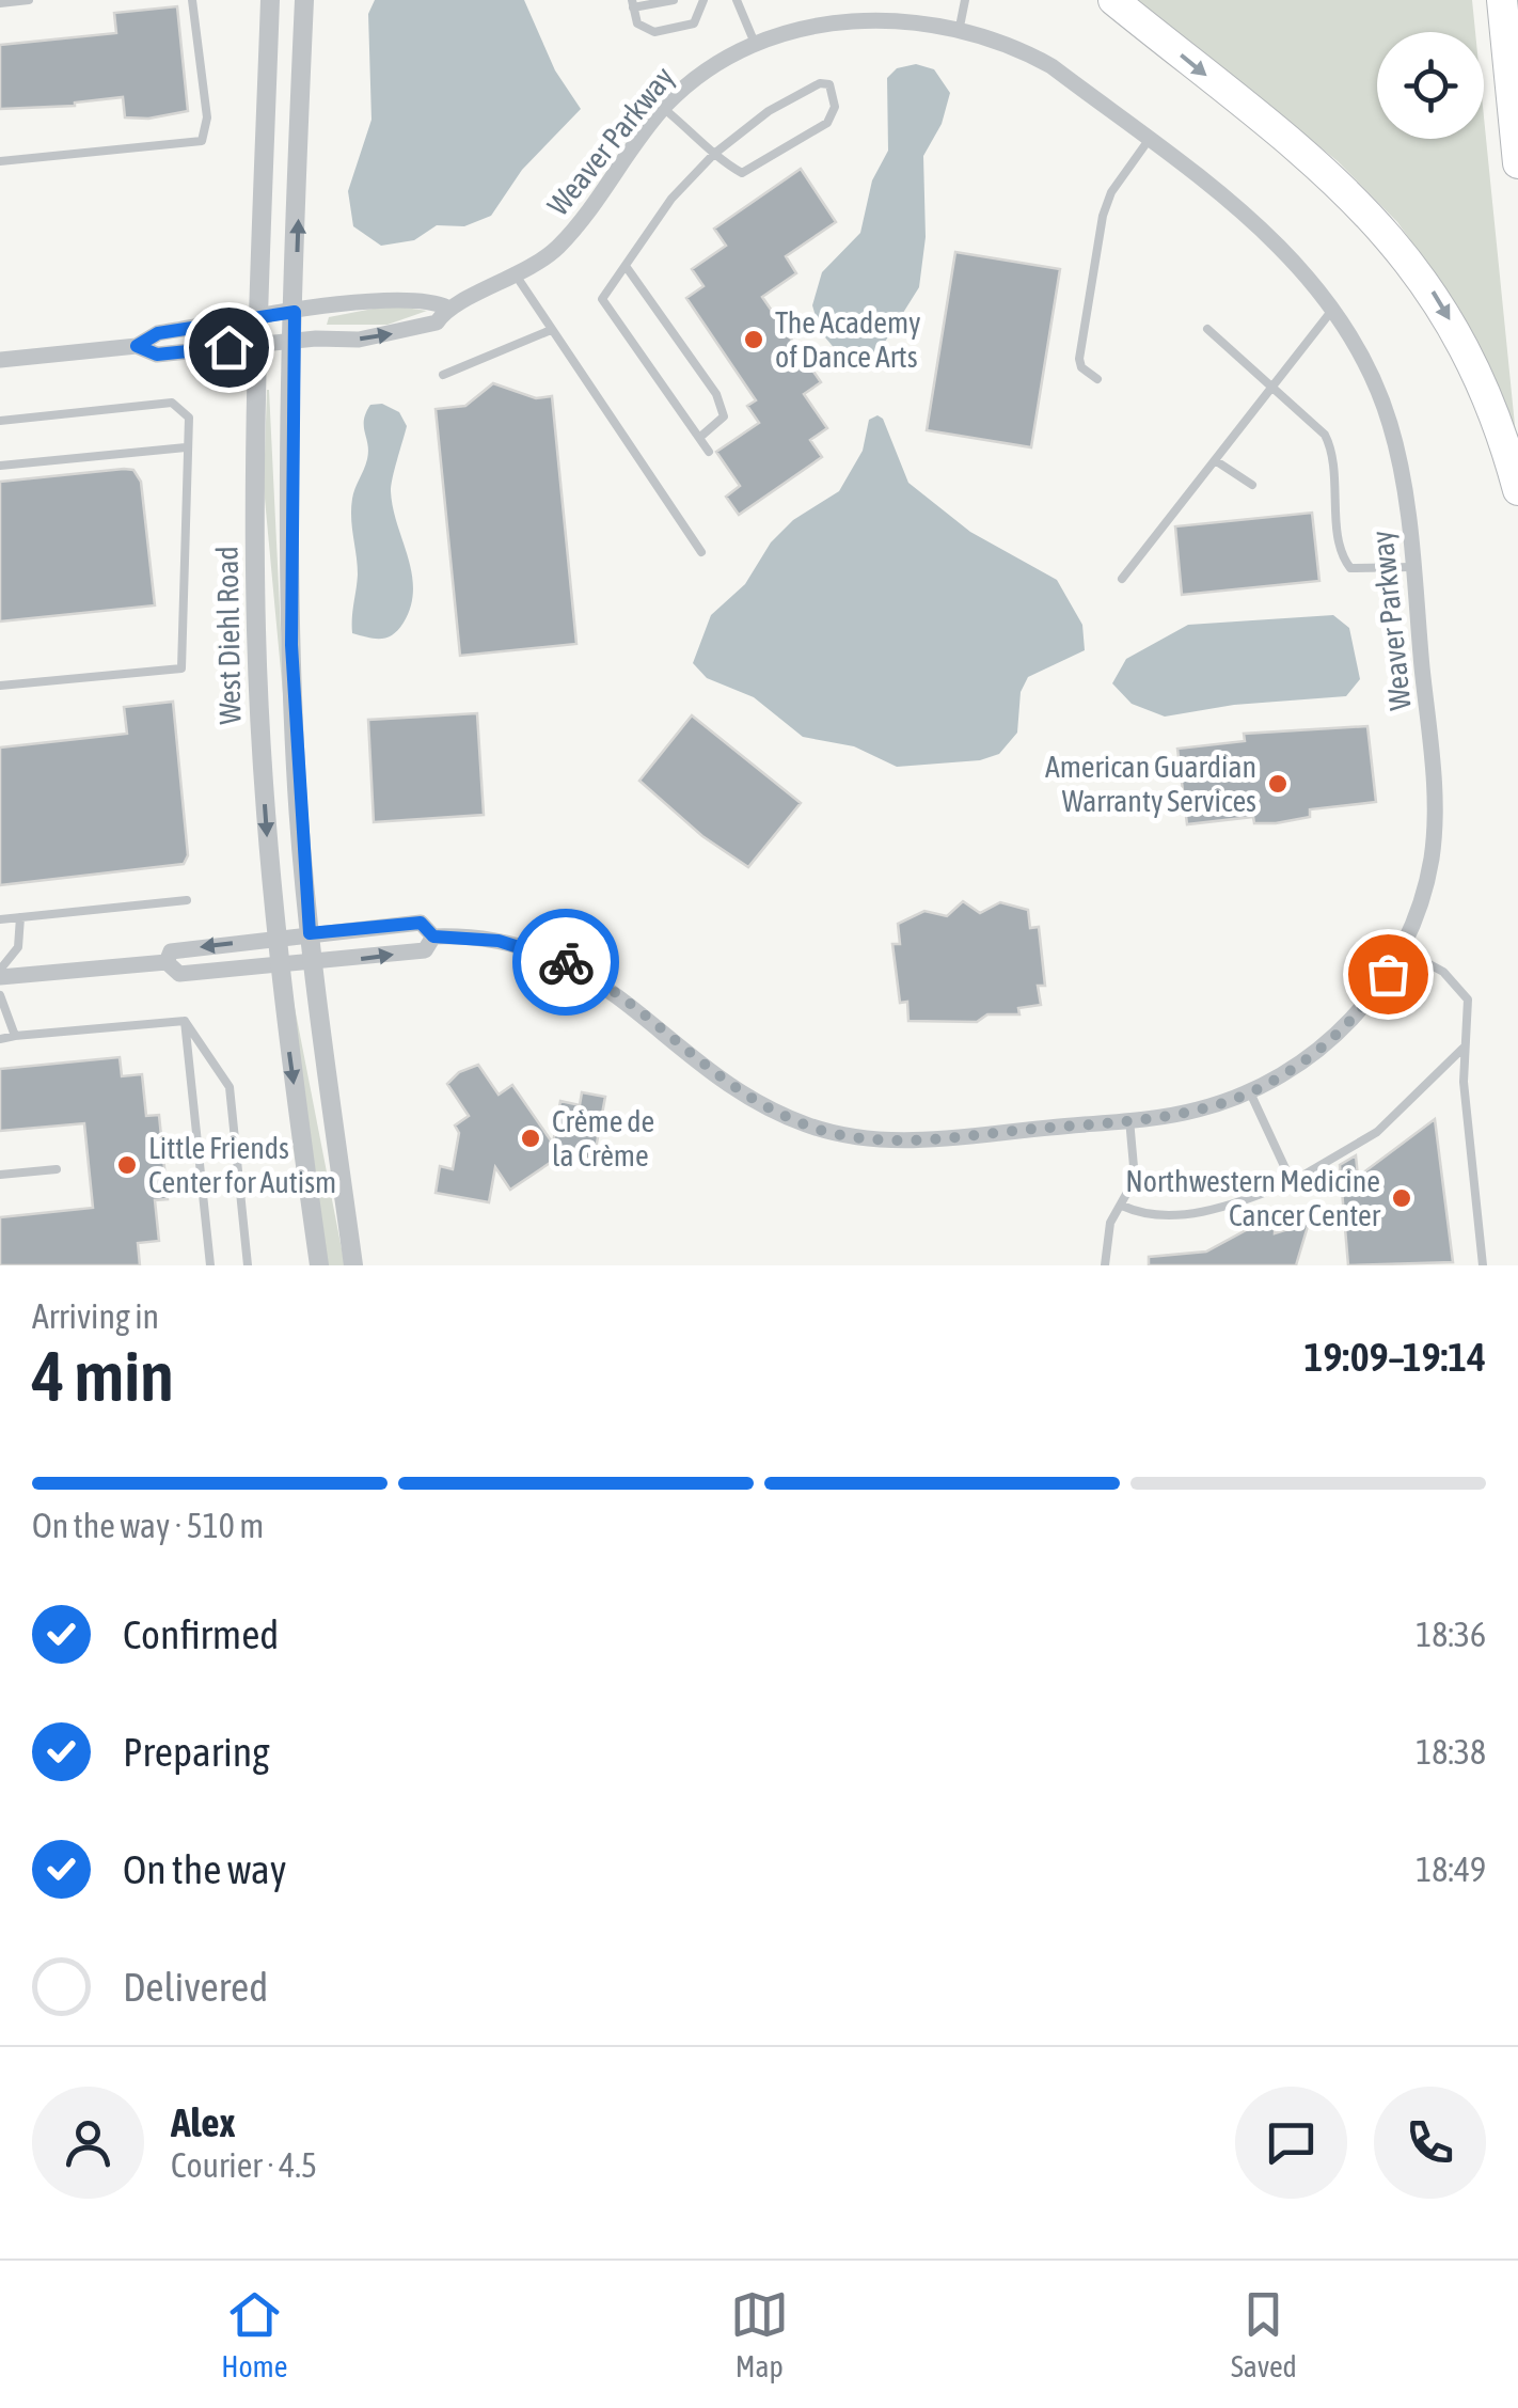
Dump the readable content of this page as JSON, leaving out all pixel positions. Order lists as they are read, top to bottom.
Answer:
{
  "streets": {
    "street": ["Weaver Parkway", "West Diehl Road"]
  },
  "crossings": [
    ["Weaver Parkway", "West Diehl Road"]
  ],
  "places": [
    "The Academy of Dance Arts",
    "American Guardian Warranty Services",
    "Crème de la Crème",
    "Little Friends Center for Autism",
    "Northwestern Medicine Cancer Center"
  ],
  "page": {
    "heading": ["4 min", "Arriving in", "19:09–19:14"],
    "panel": ["Alex", "Courier · 4.5"],
    "bar": "On the way · 510 m",
    "list": [
      ["Confirmed", "18:36"],
      ["Preparing", "18:38"],
      ["On the way", "18:49"],
      "Delivered"
    ],
    "tabs": ["Home", "Map", "Saved"]
  }
}
